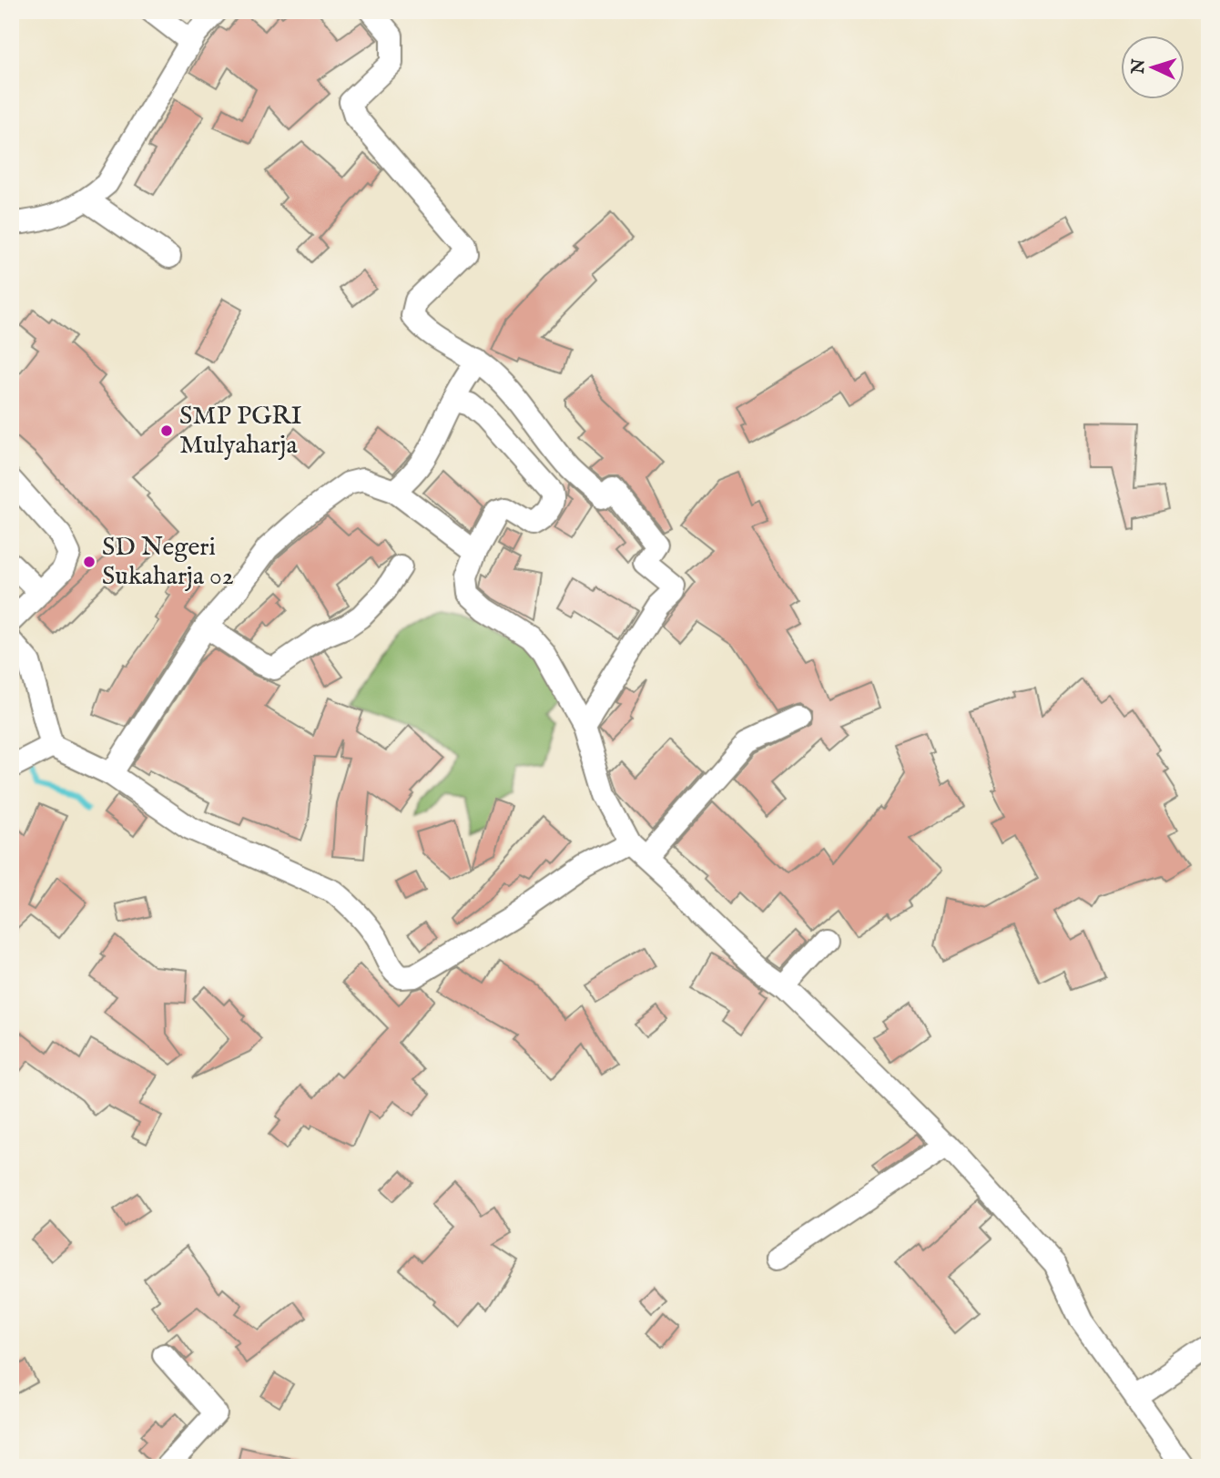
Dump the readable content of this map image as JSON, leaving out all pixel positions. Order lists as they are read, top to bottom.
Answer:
{
  "places": ["SMP PGRI Mulyaharja", "SD Negeri Sukaharja 02"],
  "north": "left"
}
